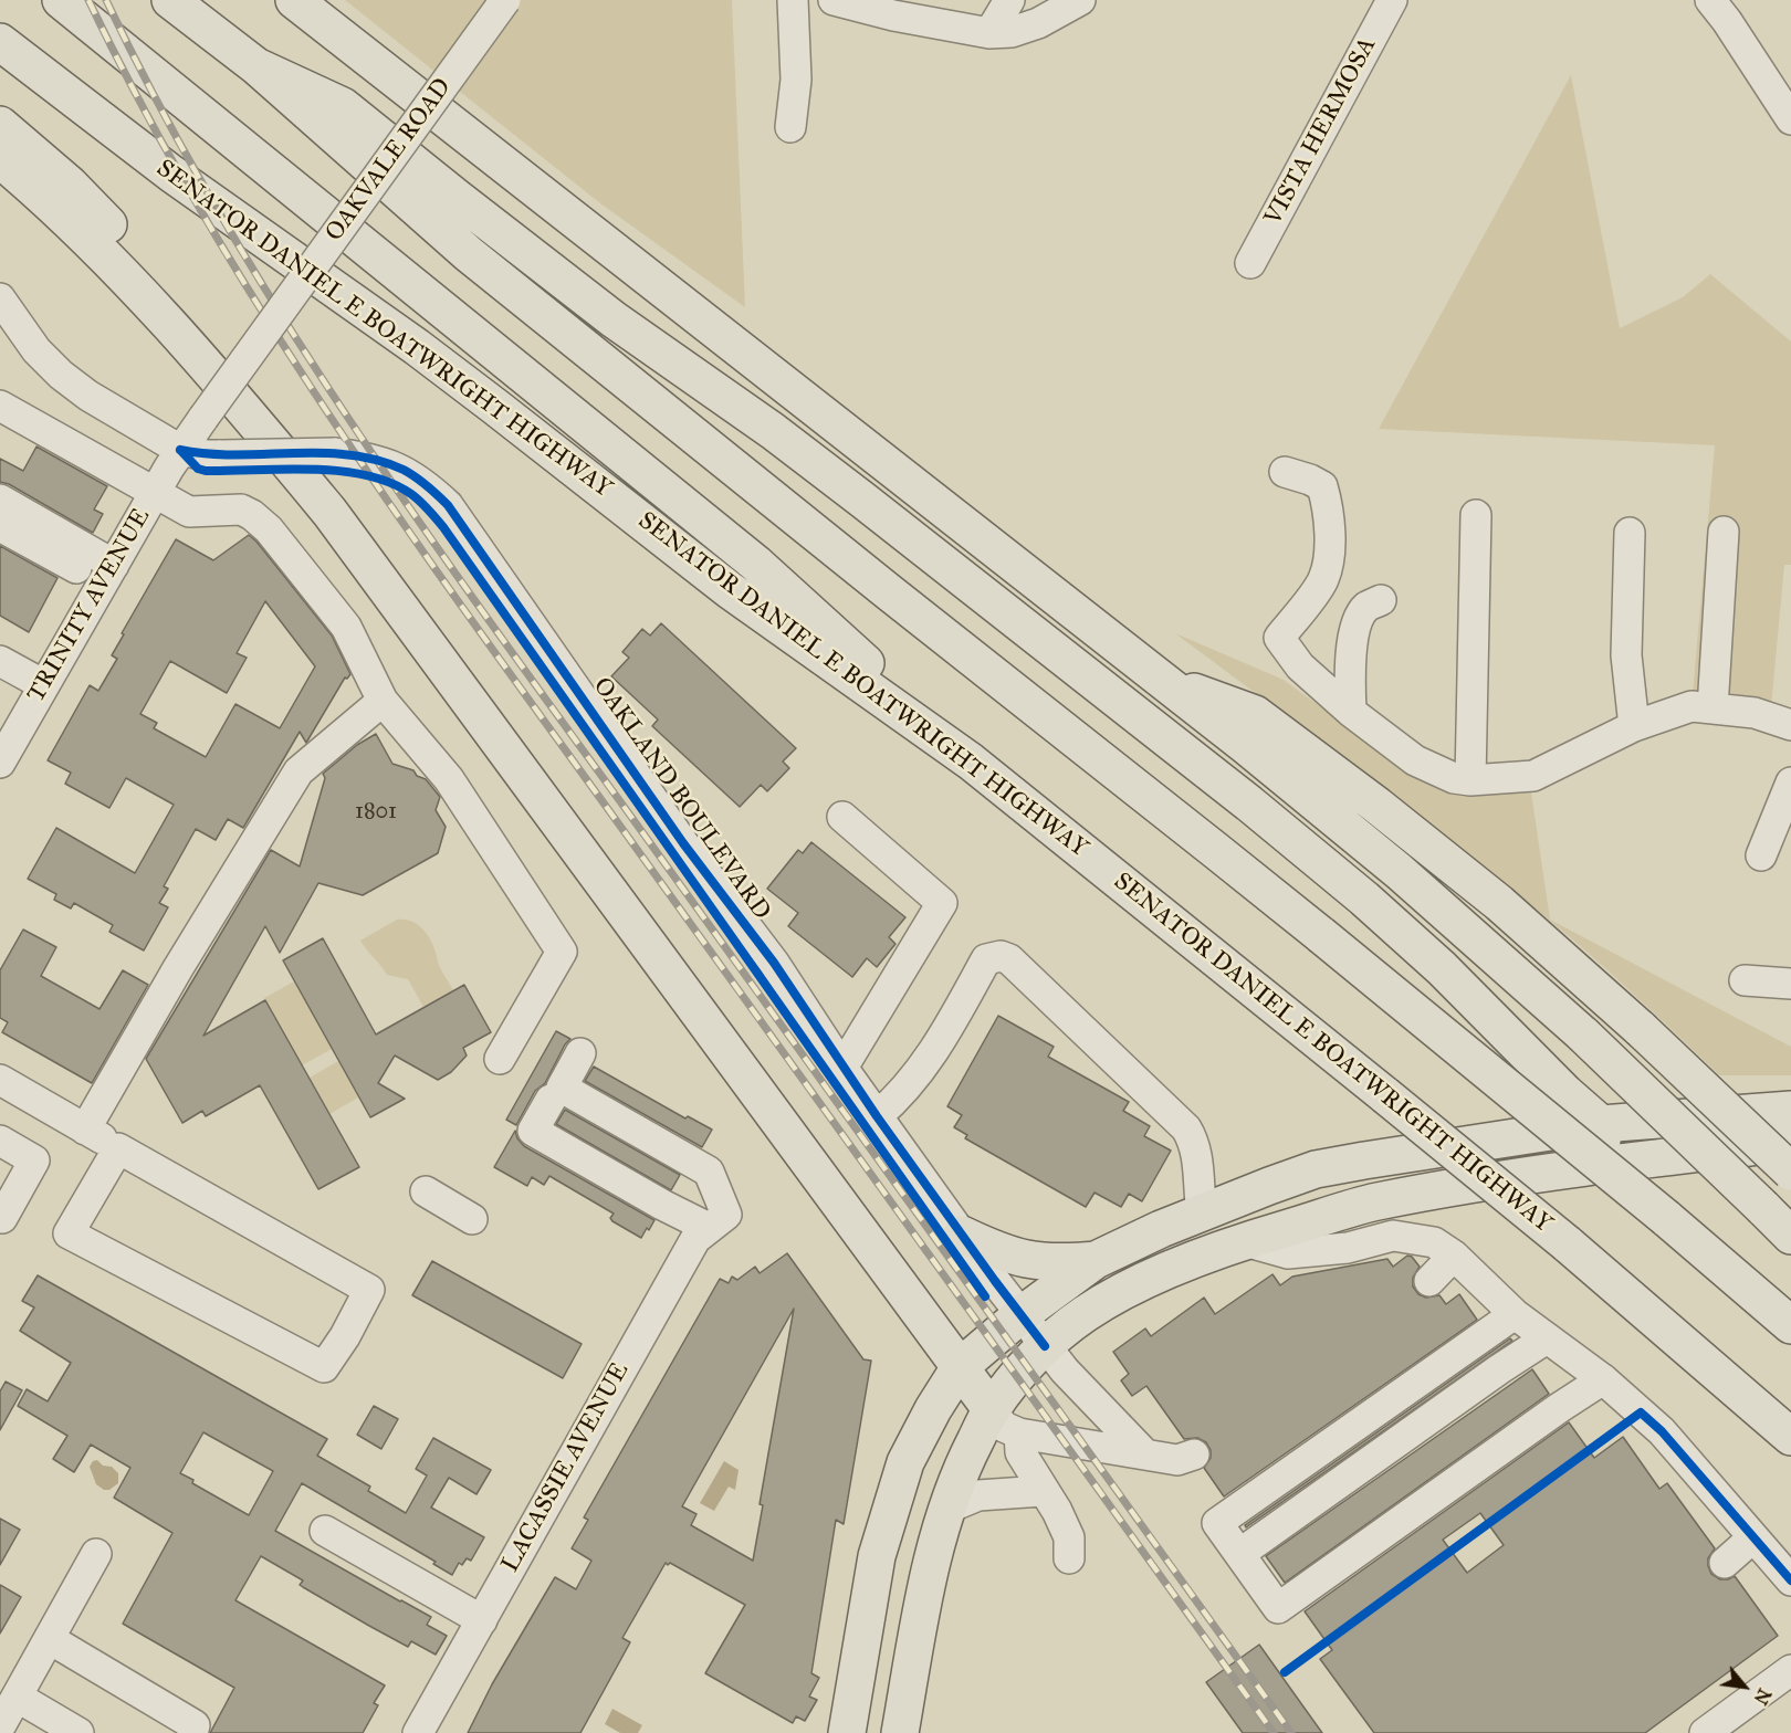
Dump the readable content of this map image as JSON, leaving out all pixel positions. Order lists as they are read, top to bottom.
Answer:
{
  "streets": {
    "highway": ["SENATOR DANIEL E BOATWRIGHT HIGHWAY"],
    "street": [
      "VISTA HERMOSA",
      "OAKVALE ROAD",
      "TRINITY AVENUE",
      "OAKLAND BOULEVARD",
      "LACASSIE AVENUE"
    ]
  },
  "crossings": [
    ["OAKVALE ROAD", "TRINITY AVENUE"],
    ["OAKVALE ROAD", "OAKLAND BOULEVARD"],
    ["TRINITY AVENUE", "OAKLAND BOULEVARD"]
  ],
  "house_numbers": ["1801"],
  "north": "bottom right"
}
